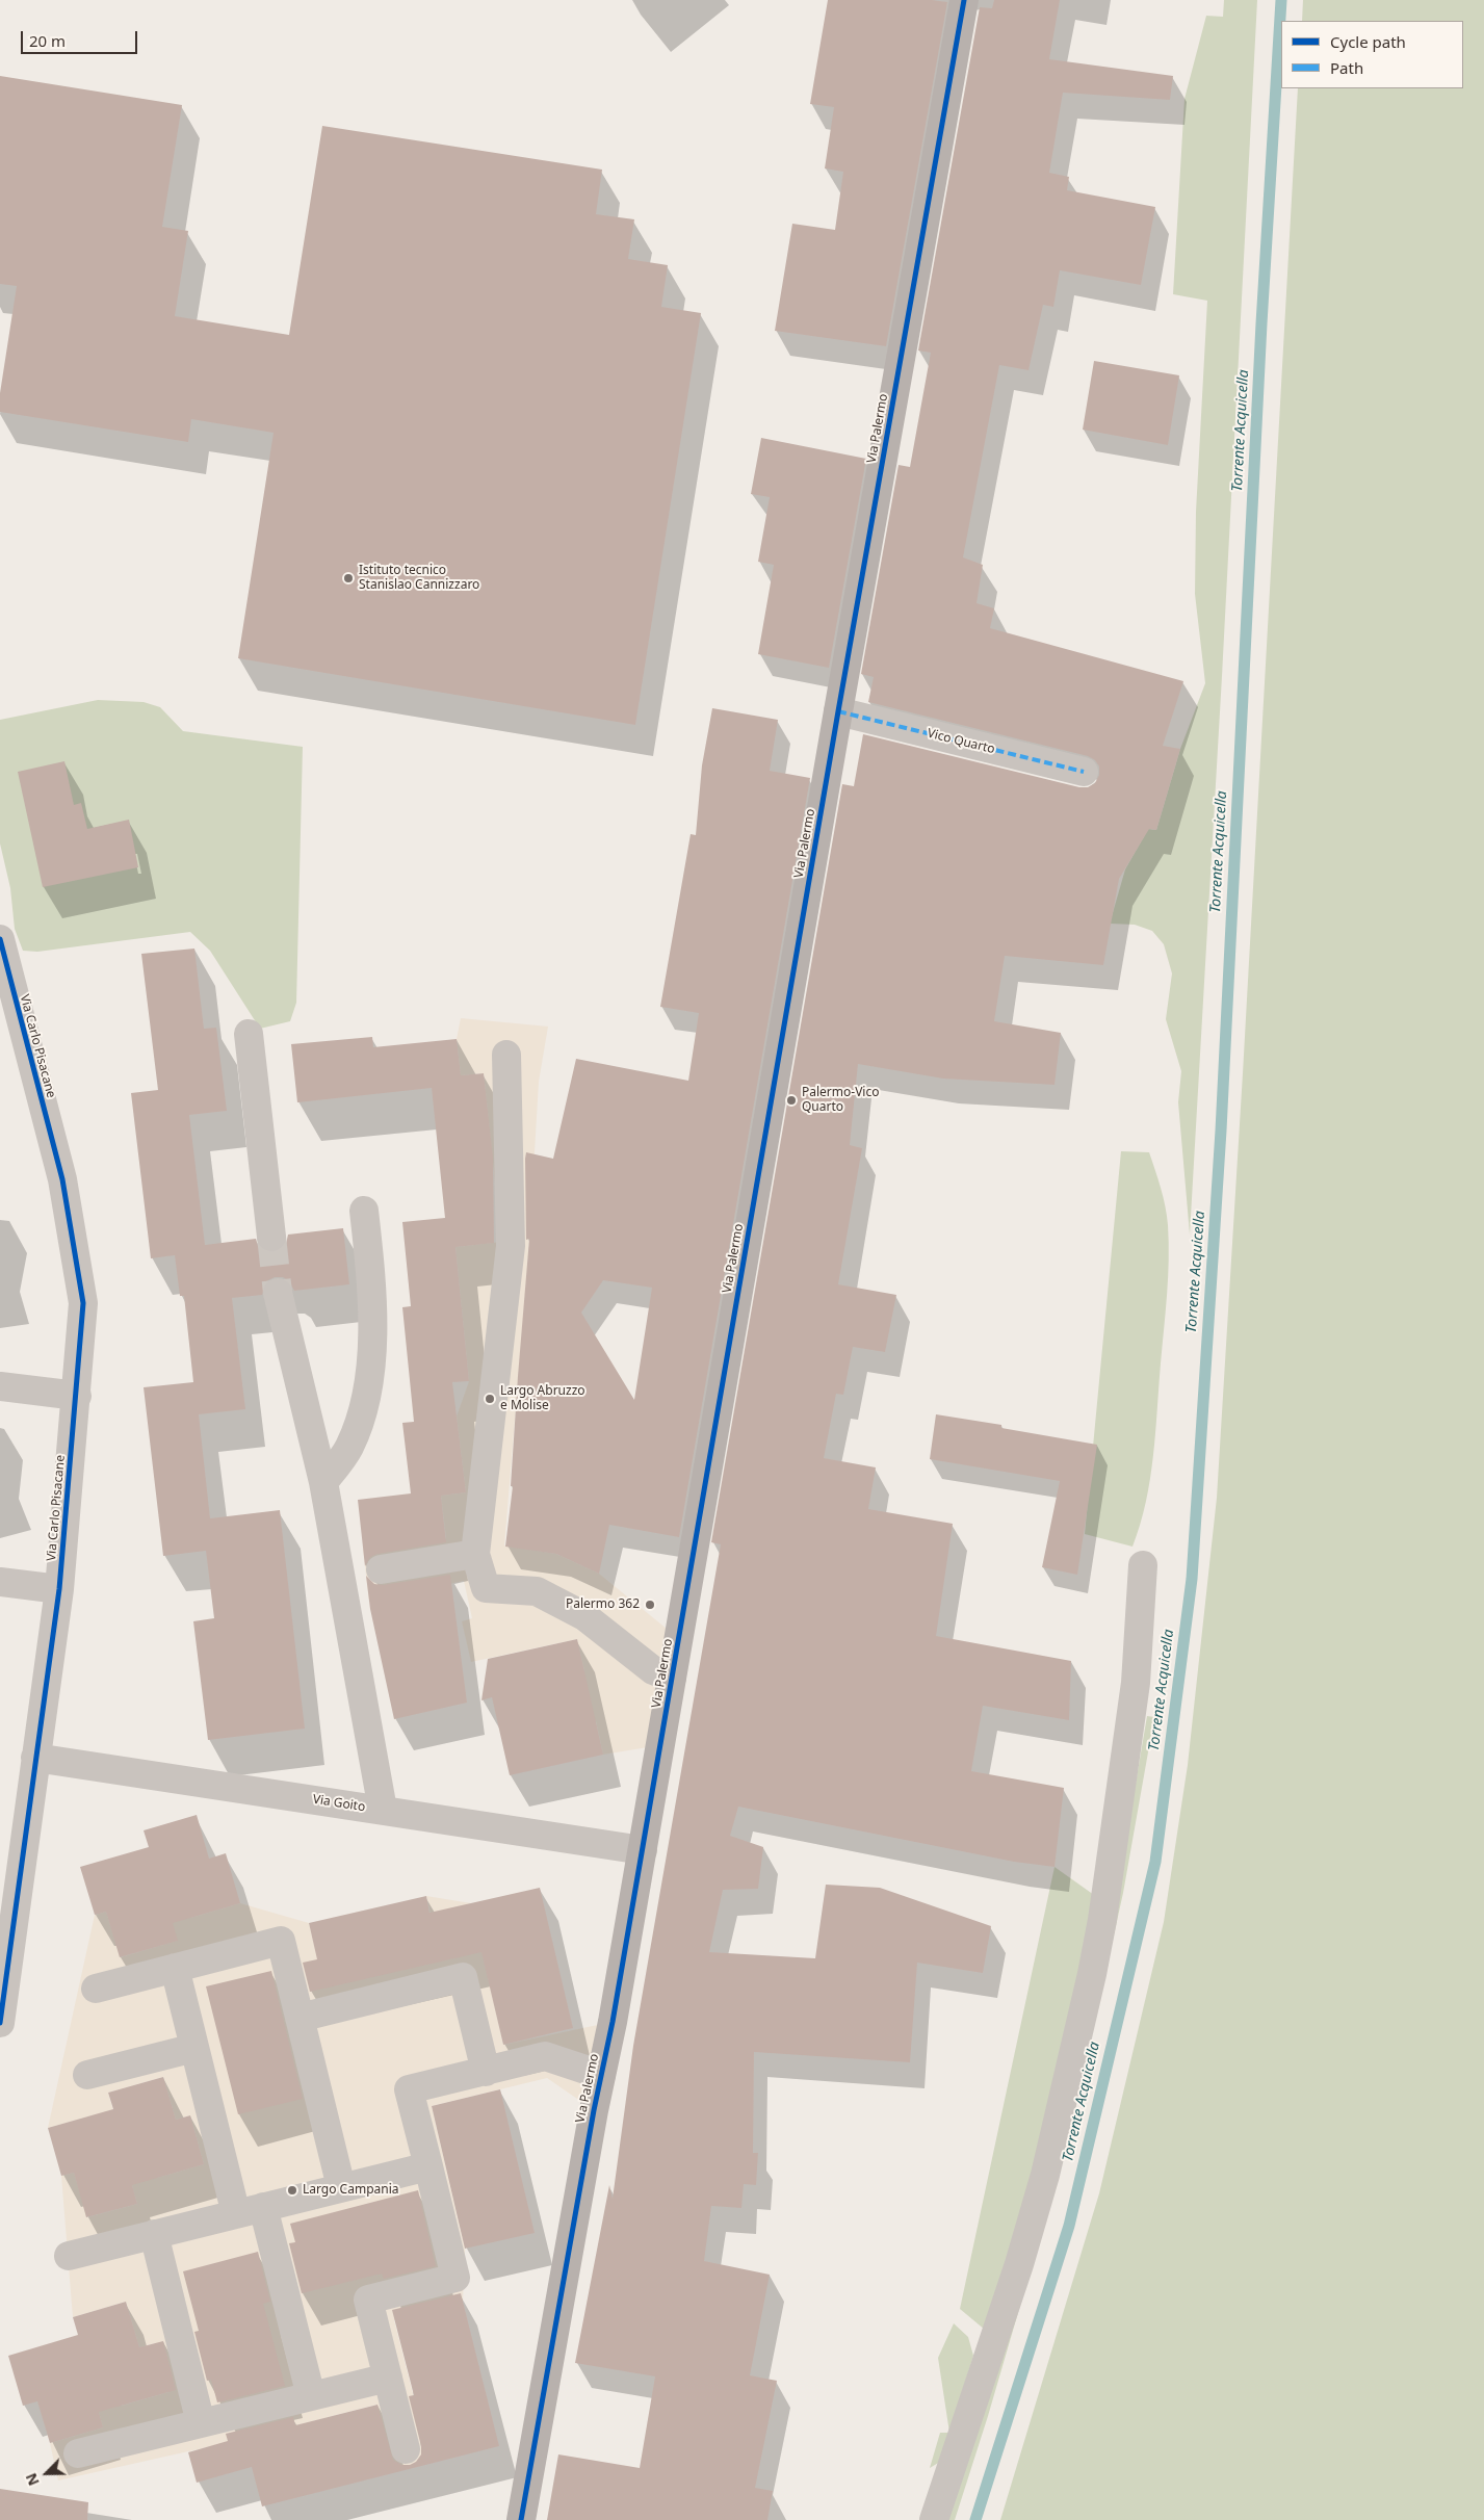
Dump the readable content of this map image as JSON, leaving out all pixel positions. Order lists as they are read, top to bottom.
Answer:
{
  "streets": {
    "main road": ["Via Palermo"],
    "street": ["Vico Quarto", "Via Carlo Pisacane", "Via Goito"]
  },
  "crossings": [
    ["Via Palermo", "Vico Quarto"],
    ["Via Palermo", "Via Goito"],
    ["Via Carlo Pisacane", "Via Goito"]
  ],
  "water": ["Torrente Acquicella"],
  "places": [
    "Istituto tecnico Stanislao Cannizzaro",
    "Palermo-Vico Quarto",
    "Largo Abruzzo e Molise",
    "Palermo 362",
    "Largo Campania"
  ],
  "legend": ["Cycle path", "Path"],
  "scale_bar": "20 m",
  "north": "bottom left"
}
